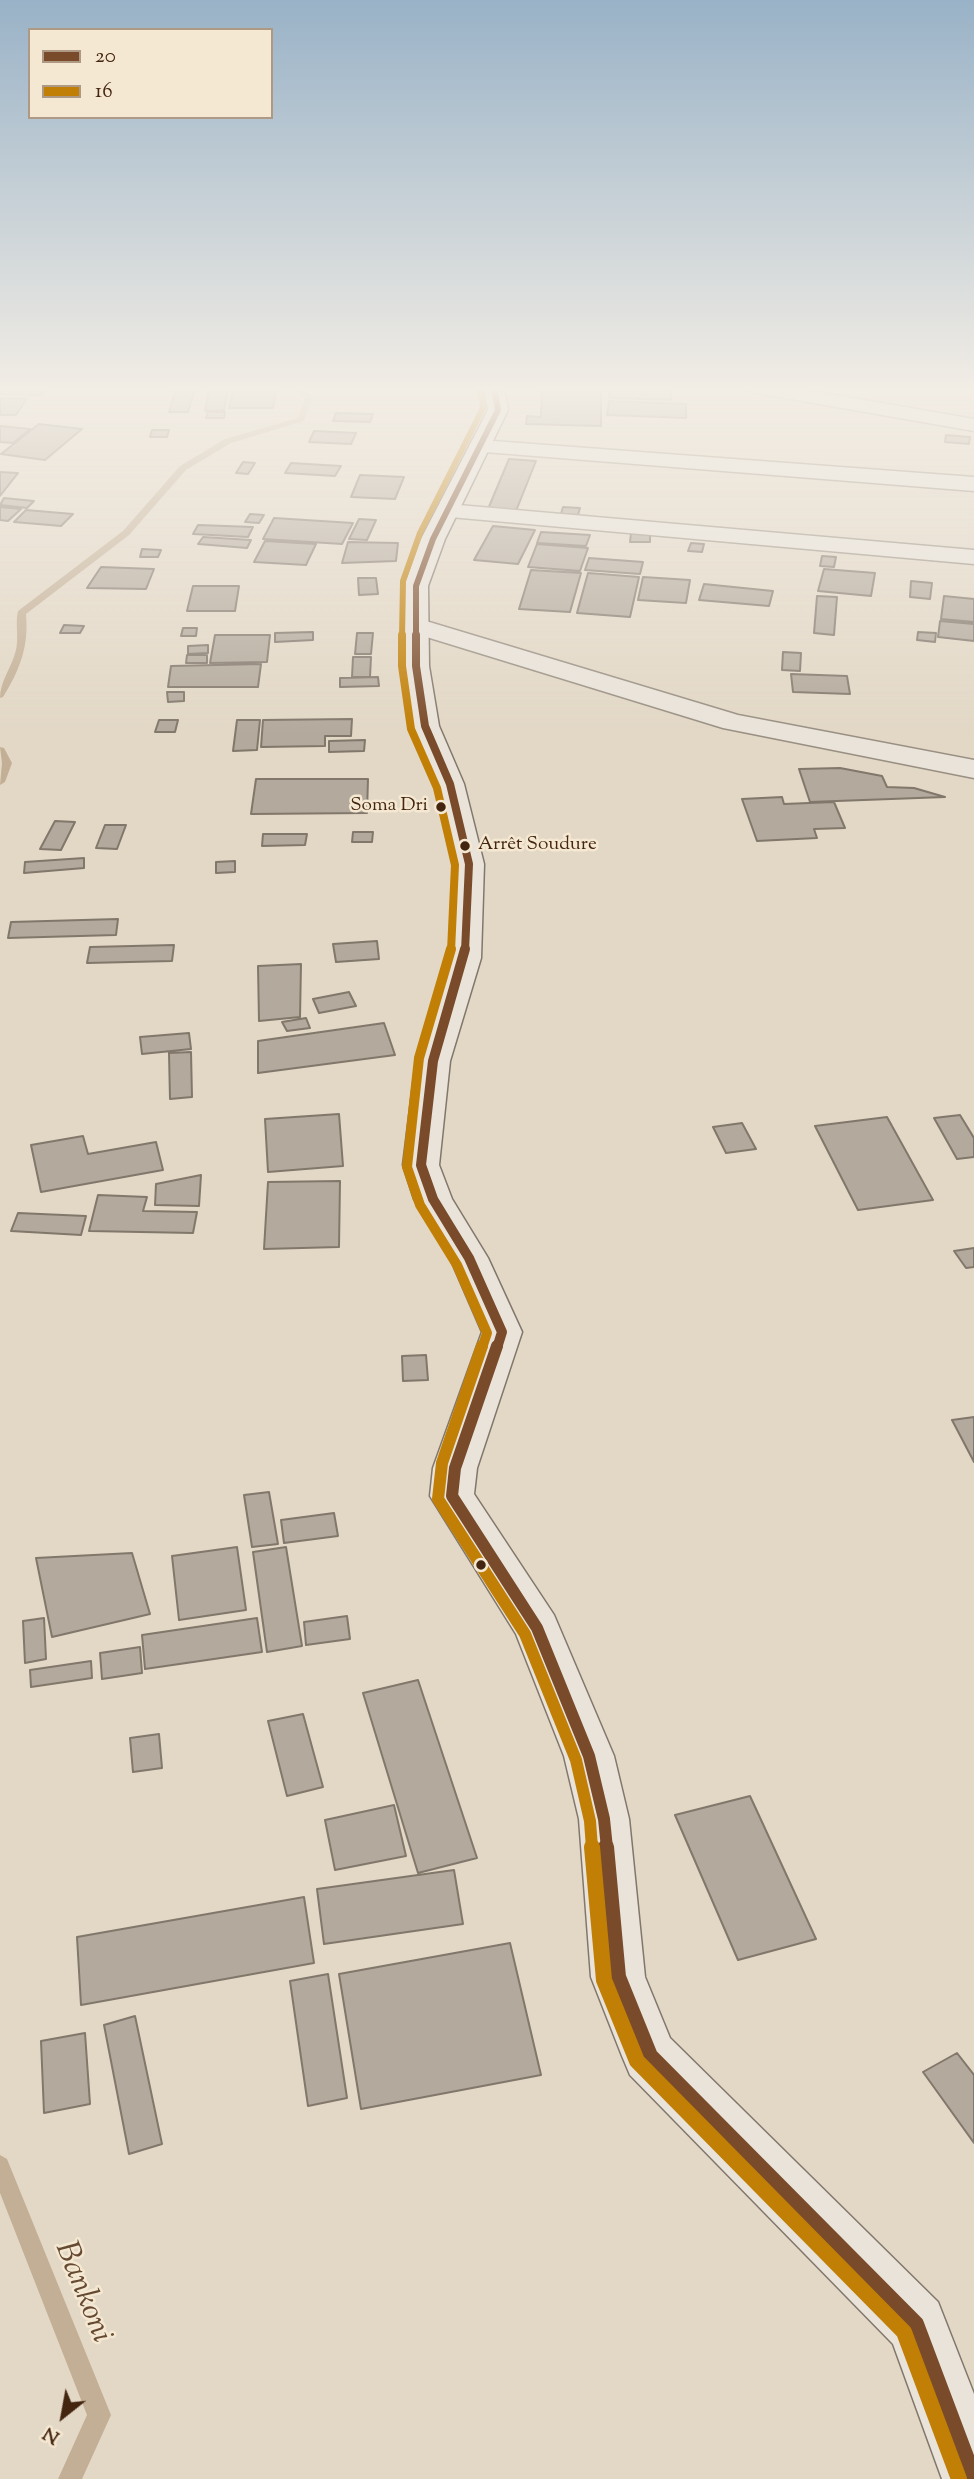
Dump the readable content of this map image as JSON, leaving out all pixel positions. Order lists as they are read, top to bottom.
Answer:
{
  "water": ["Bankoni"],
  "places": ["Soma Dri", "Arrêt Soudure"],
  "lines": ["transit line 20", "transit line 16"],
  "legend": ["20", "16"],
  "north": "bottom left"
}
